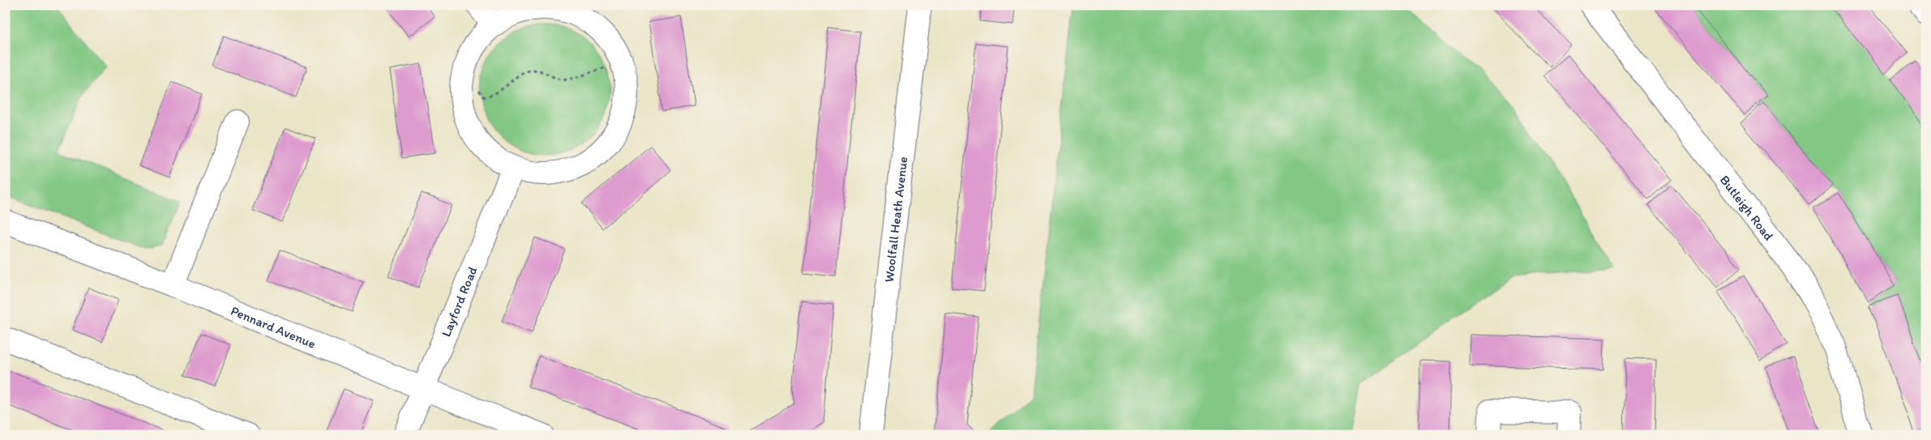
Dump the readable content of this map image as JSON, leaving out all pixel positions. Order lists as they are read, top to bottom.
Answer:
{
  "streets": {
    "street": [
      "Butleigh Road",
      "Woolfall Heath Avenue",
      "Layford Road",
      "Pennard Avenue"
    ]
  },
  "crossings": [
    ["Layford Road", "Pennard Avenue"]
  ]
}
